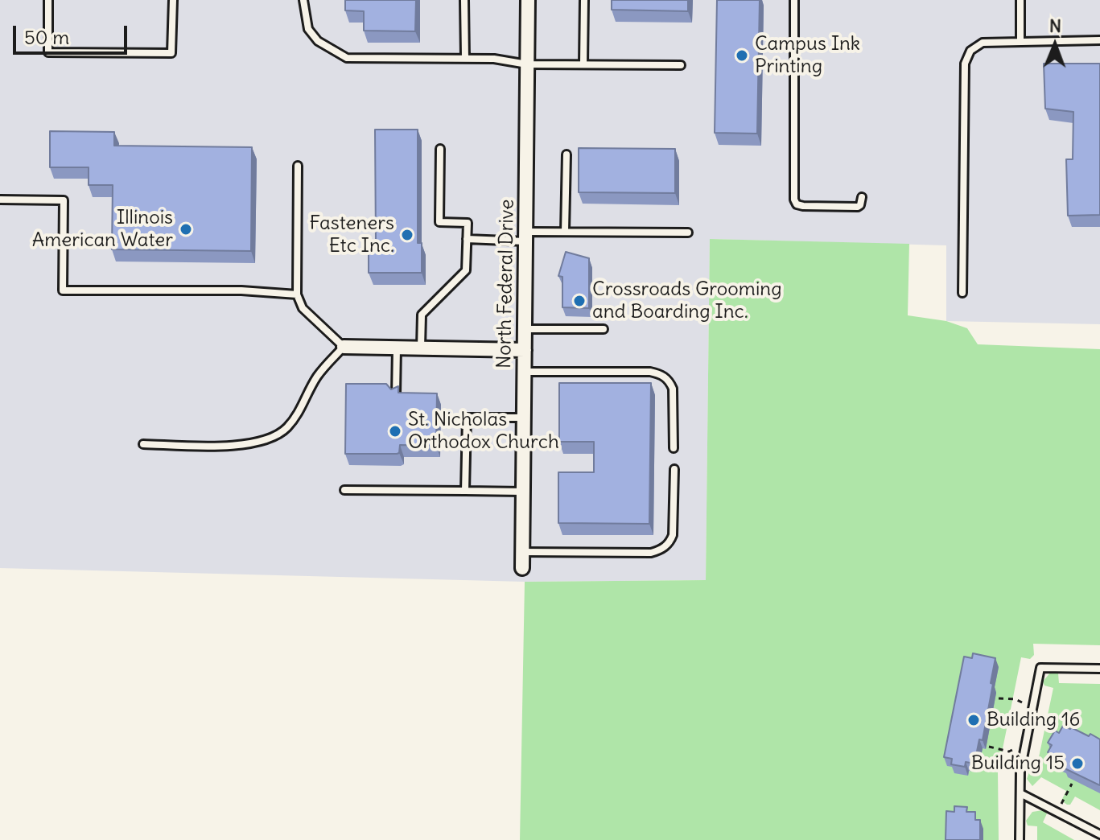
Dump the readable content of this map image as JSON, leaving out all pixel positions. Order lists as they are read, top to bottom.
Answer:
{
  "streets": {
    "street": ["North Federal Drive"]
  },
  "places": [
    "Campus Ink Printing",
    "Illinois American Water",
    "Fasteners Etc Inc.",
    "Crossroads Grooming and Boarding Inc.",
    "St. Nicholas Orthodox Church",
    "Building 16",
    "Building 15"
  ],
  "scale_bar": "50 m",
  "north": "top"
}
